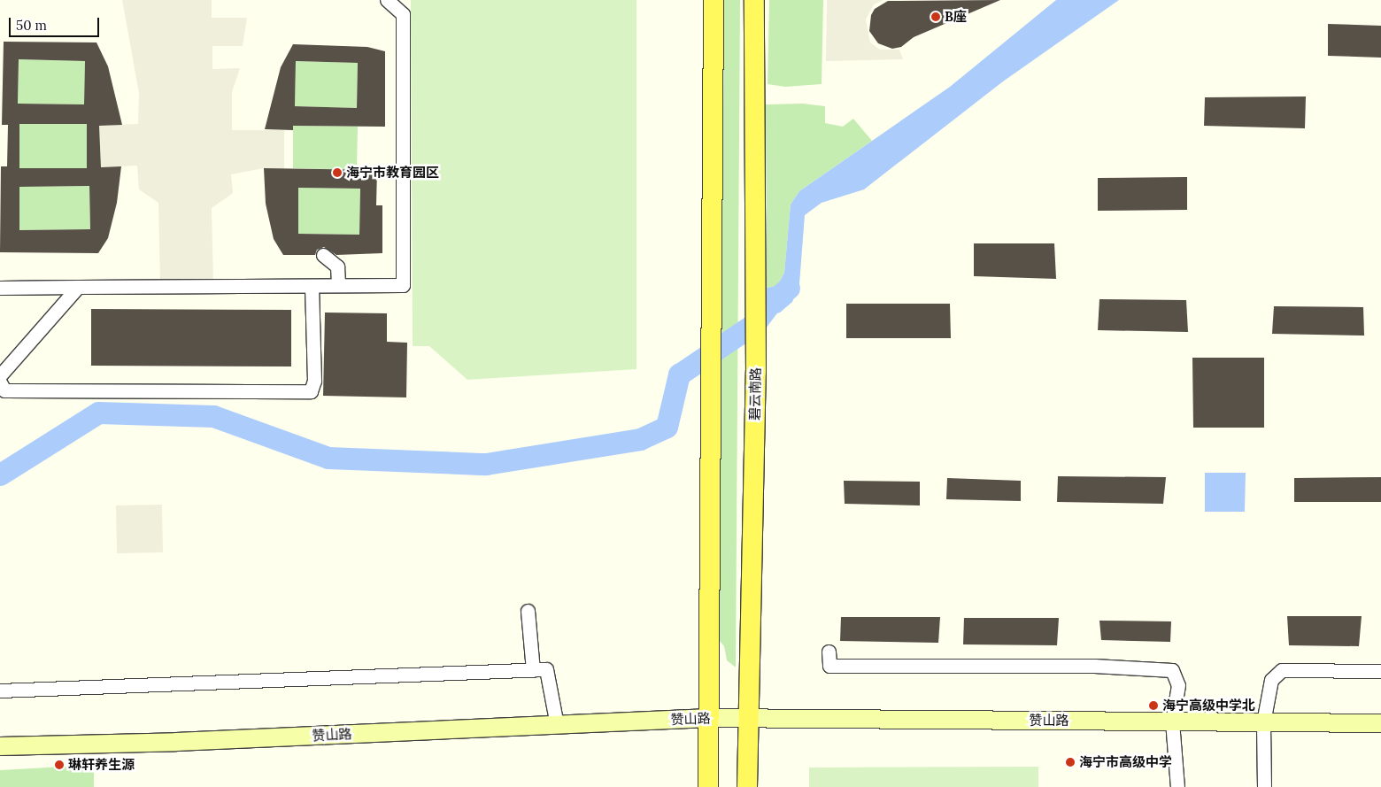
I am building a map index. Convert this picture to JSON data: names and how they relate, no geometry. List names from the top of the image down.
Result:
{
  "streets": {
    "main road": ["碧云南路"],
    "street": ["赞山路"]
  },
  "crossings": [
    ["碧云南路", "赞山路"]
  ],
  "places": [
    "B座",
    "海宁市教育园区",
    "海宁高级中学北",
    "海宁市高级中学",
    "琳轩养生源"
  ],
  "scale_bar": "50 m"
}
